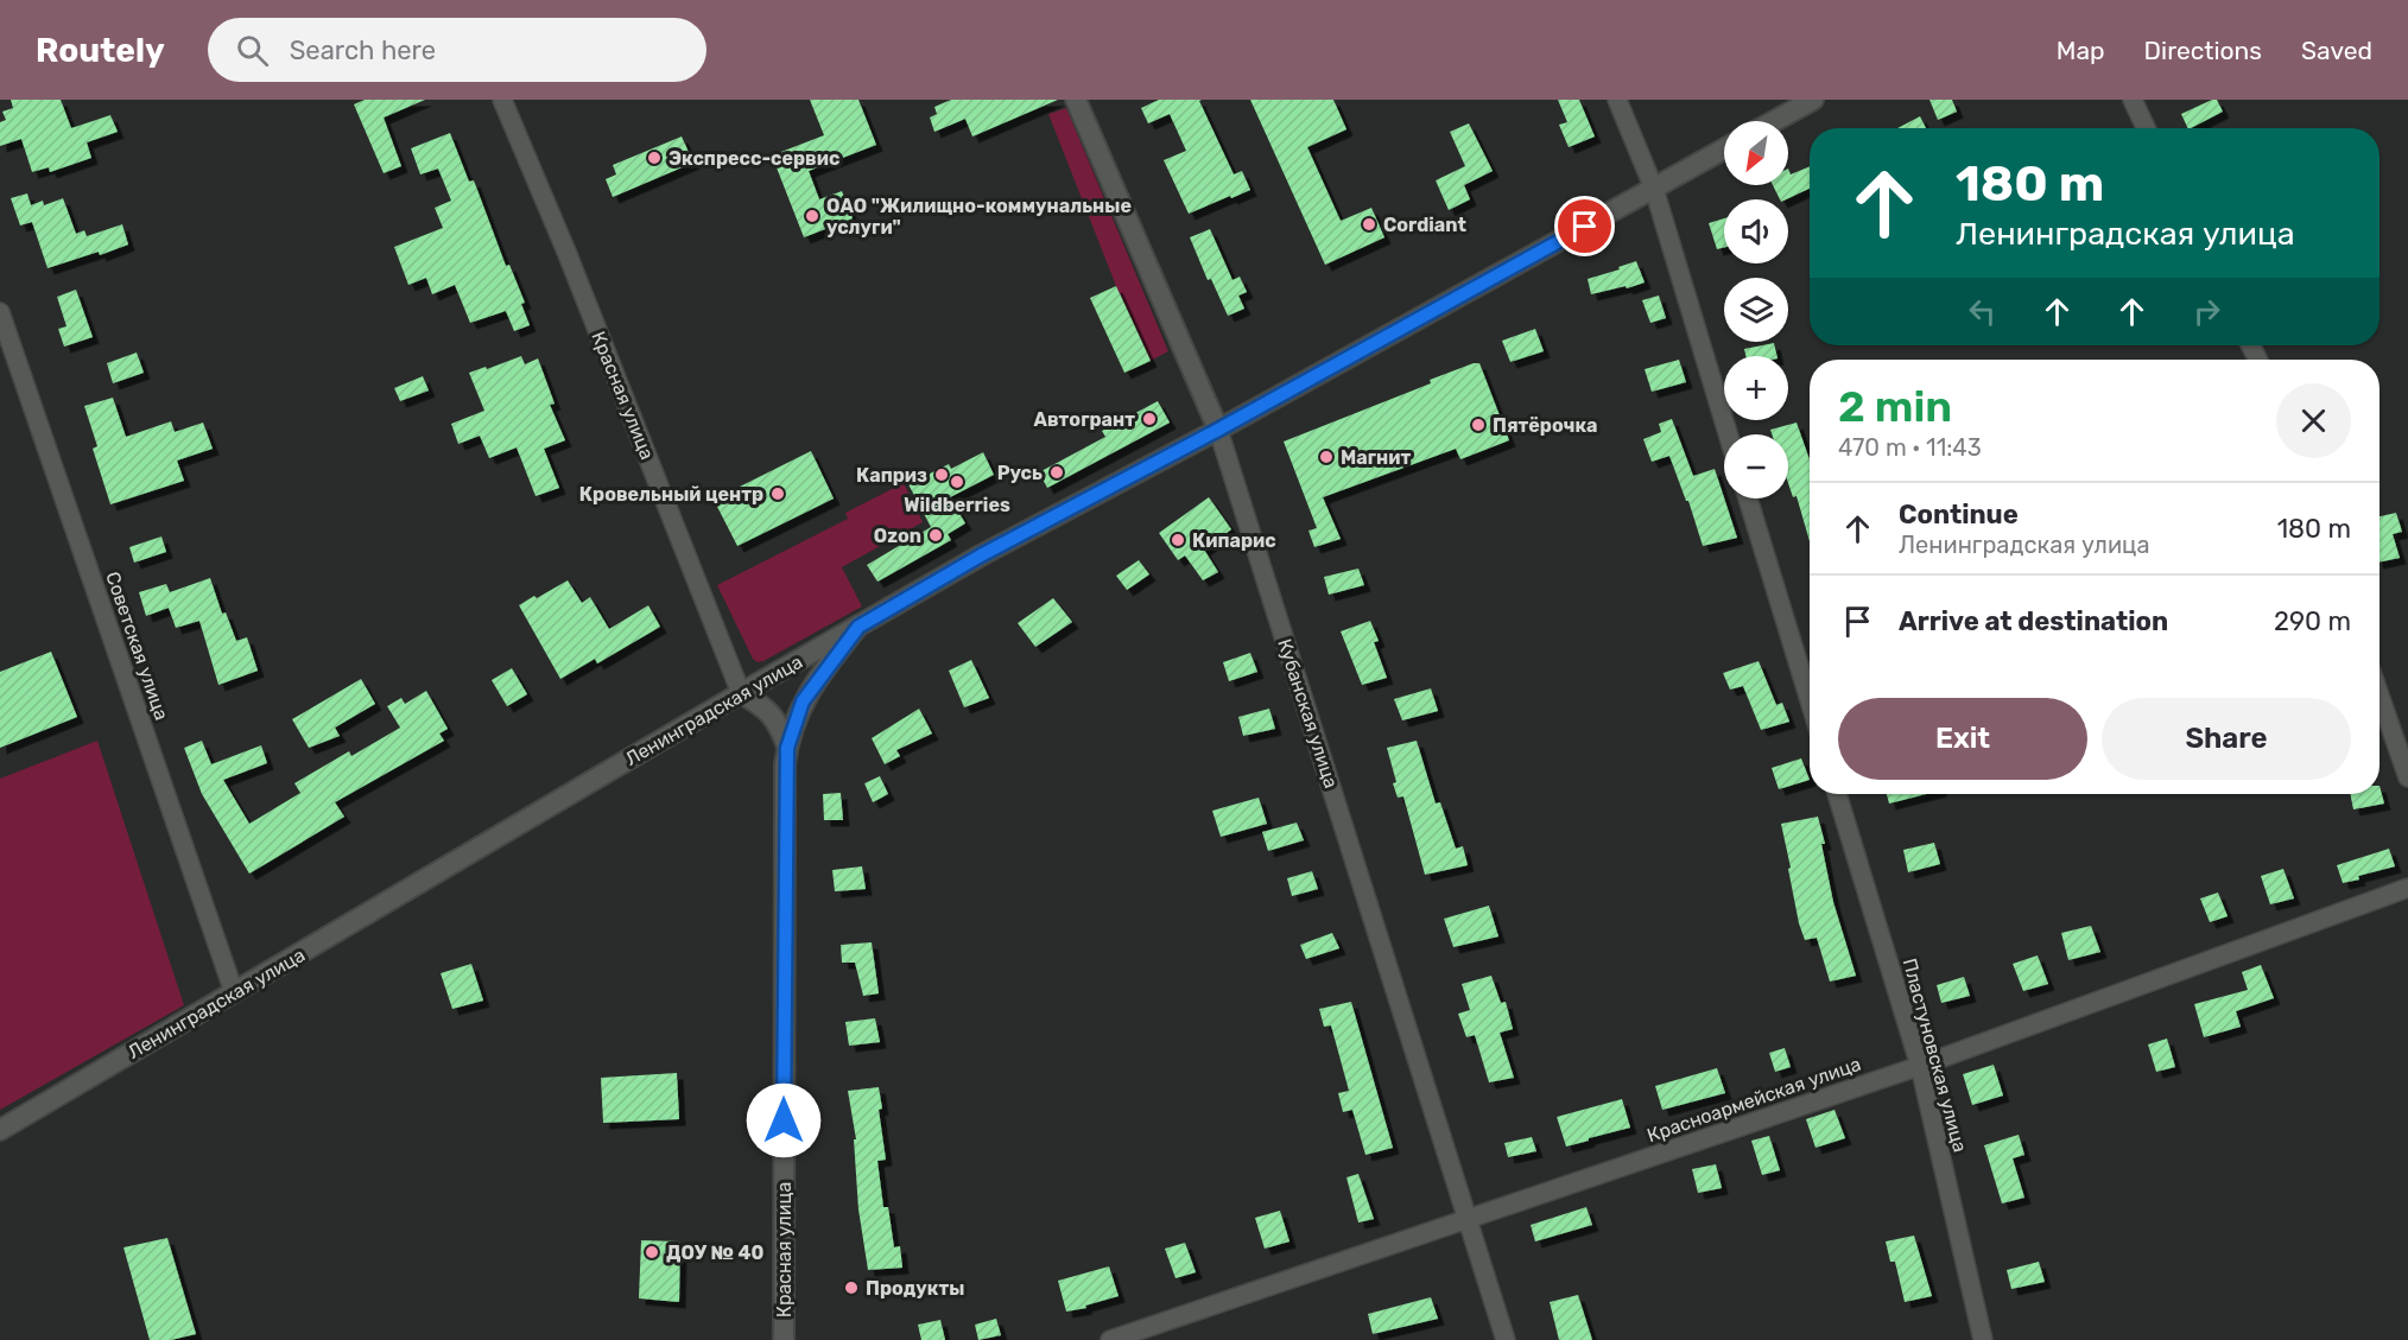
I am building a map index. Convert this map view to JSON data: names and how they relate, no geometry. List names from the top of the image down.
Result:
{
  "streets": {
    "main road": ["Красная улица", "Ленинградская улица", "Кубанская улица"],
    "street": ["Советская улица", "Пластуновская улица", "Красноармейская улица"]
  },
  "crossings": [
    ["Красная улица", "Ленинградская улица"],
    ["Советская улица", "Ленинградская улица"],
    ["Ленинградская улица", "Кубанская улица"],
    ["Кубанская улица", "Красноармейская улица"],
    ["Пластуновская улица", "Красноармейская улица"]
  ],
  "places": [
    "Экспресс-сервис",
    "ОАО \"Жилищно-коммунальные услуги\"",
    "Cordiant",
    "Автогрант",
    "Пятёрочка",
    "Магнит",
    "Русь",
    "Каприз",
    "Wildberries",
    "Кровельный центр",
    "Ozon",
    "Кипарис",
    "ДОУ № 40",
    "Продукты"
  ],
  "north": "bottom left",
  "page": {
    "header": "Routely",
    "search": "Search here",
    "nav": ["Map", "Directions", "Saved"],
    "map_buttons": ["+", "−"],
    "turn": ["180 m", "Ленинградская улица"],
    "heading": ["2 min", "470 m · 11:43"],
    "list": [
      {
        "name": "Continue",
        "note": "Ленинградская улица",
        "value": "180 m"
      },
      {
        "name": "Arrive at destination",
        "value": "290 m"
      }
    ],
    "buttons": ["Exit", "Share"]
  }
}
